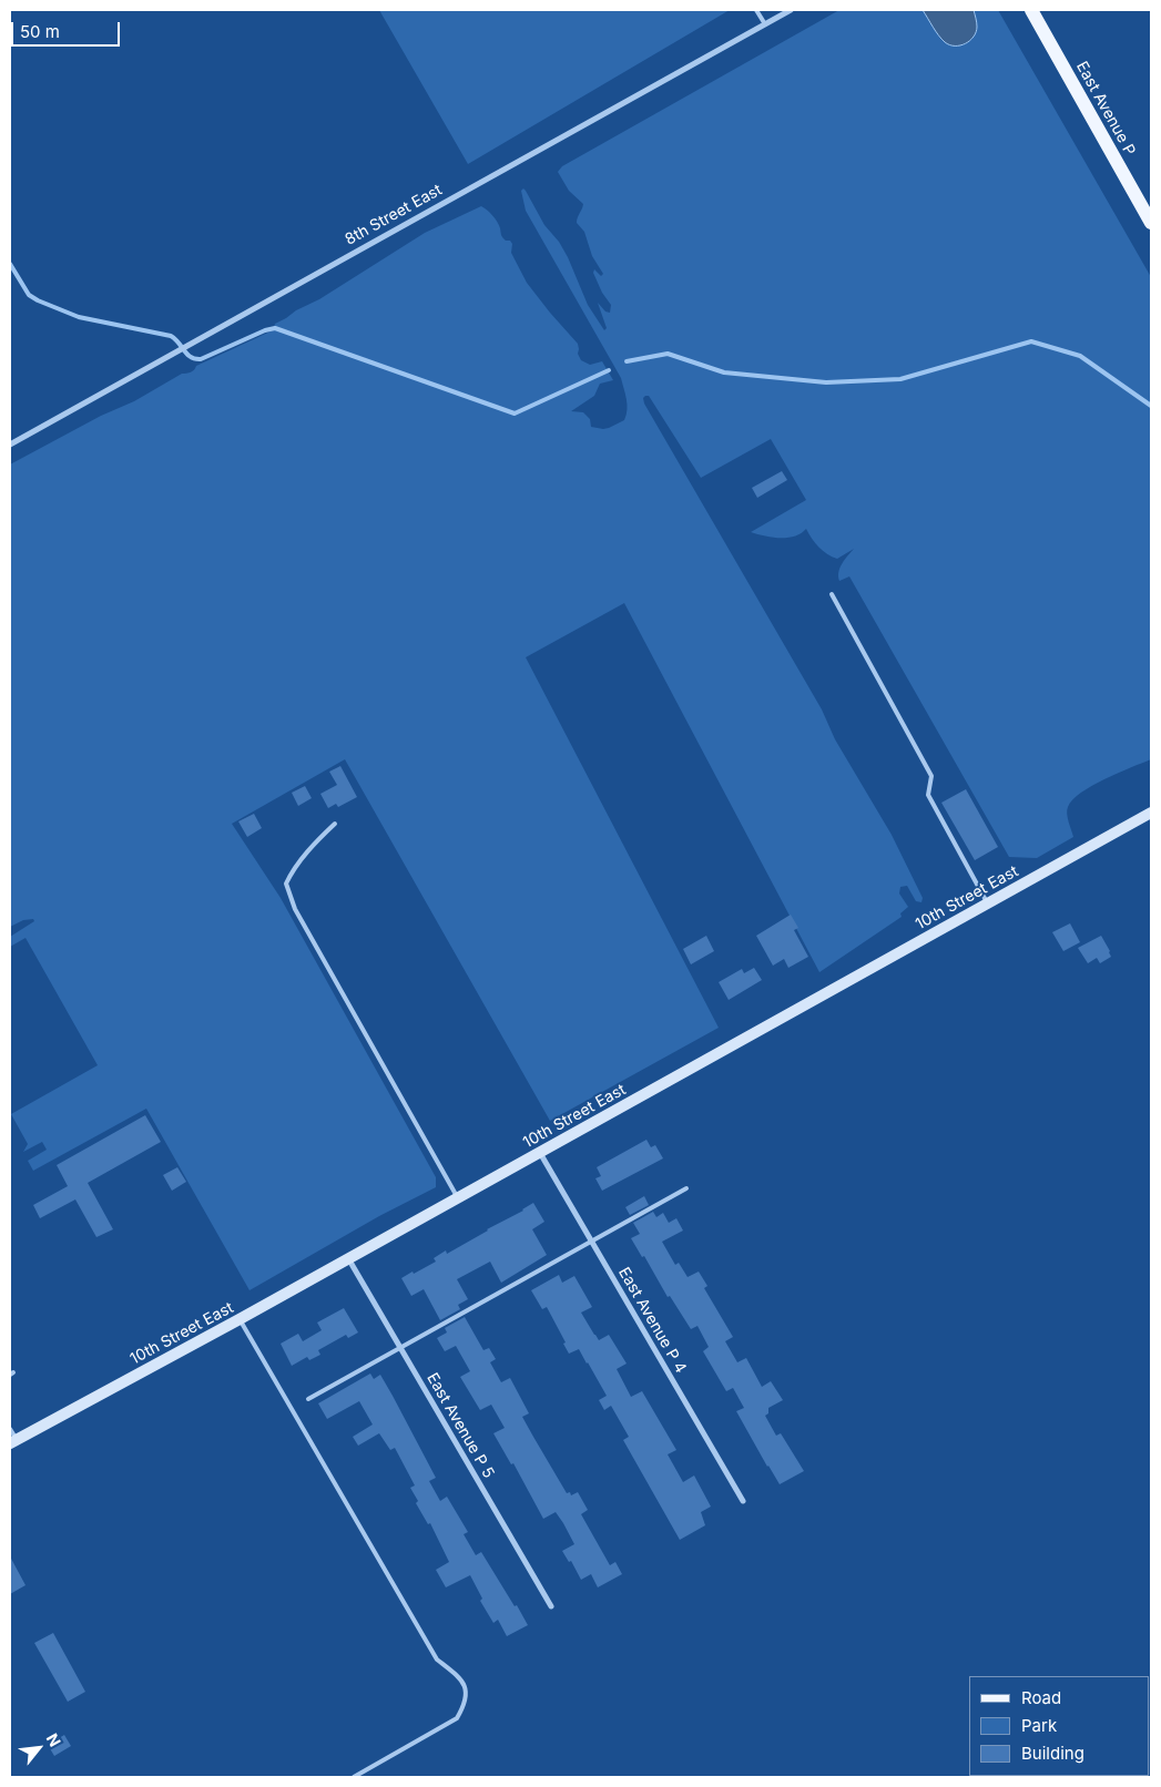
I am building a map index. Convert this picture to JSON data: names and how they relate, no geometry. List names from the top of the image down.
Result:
{
  "streets": {
    "main road": ["East Avenue P", "10th Street East"],
    "street": ["8th Street East", "East Avenue P 4", "East Avenue P 5"]
  },
  "crossings": [
    ["10th Street East", "East Avenue P 4"],
    ["10th Street East", "East Avenue P 5"]
  ],
  "legend": ["Road", "Park", "Building"],
  "scale_bar": "50 m",
  "north": "top right"
}
